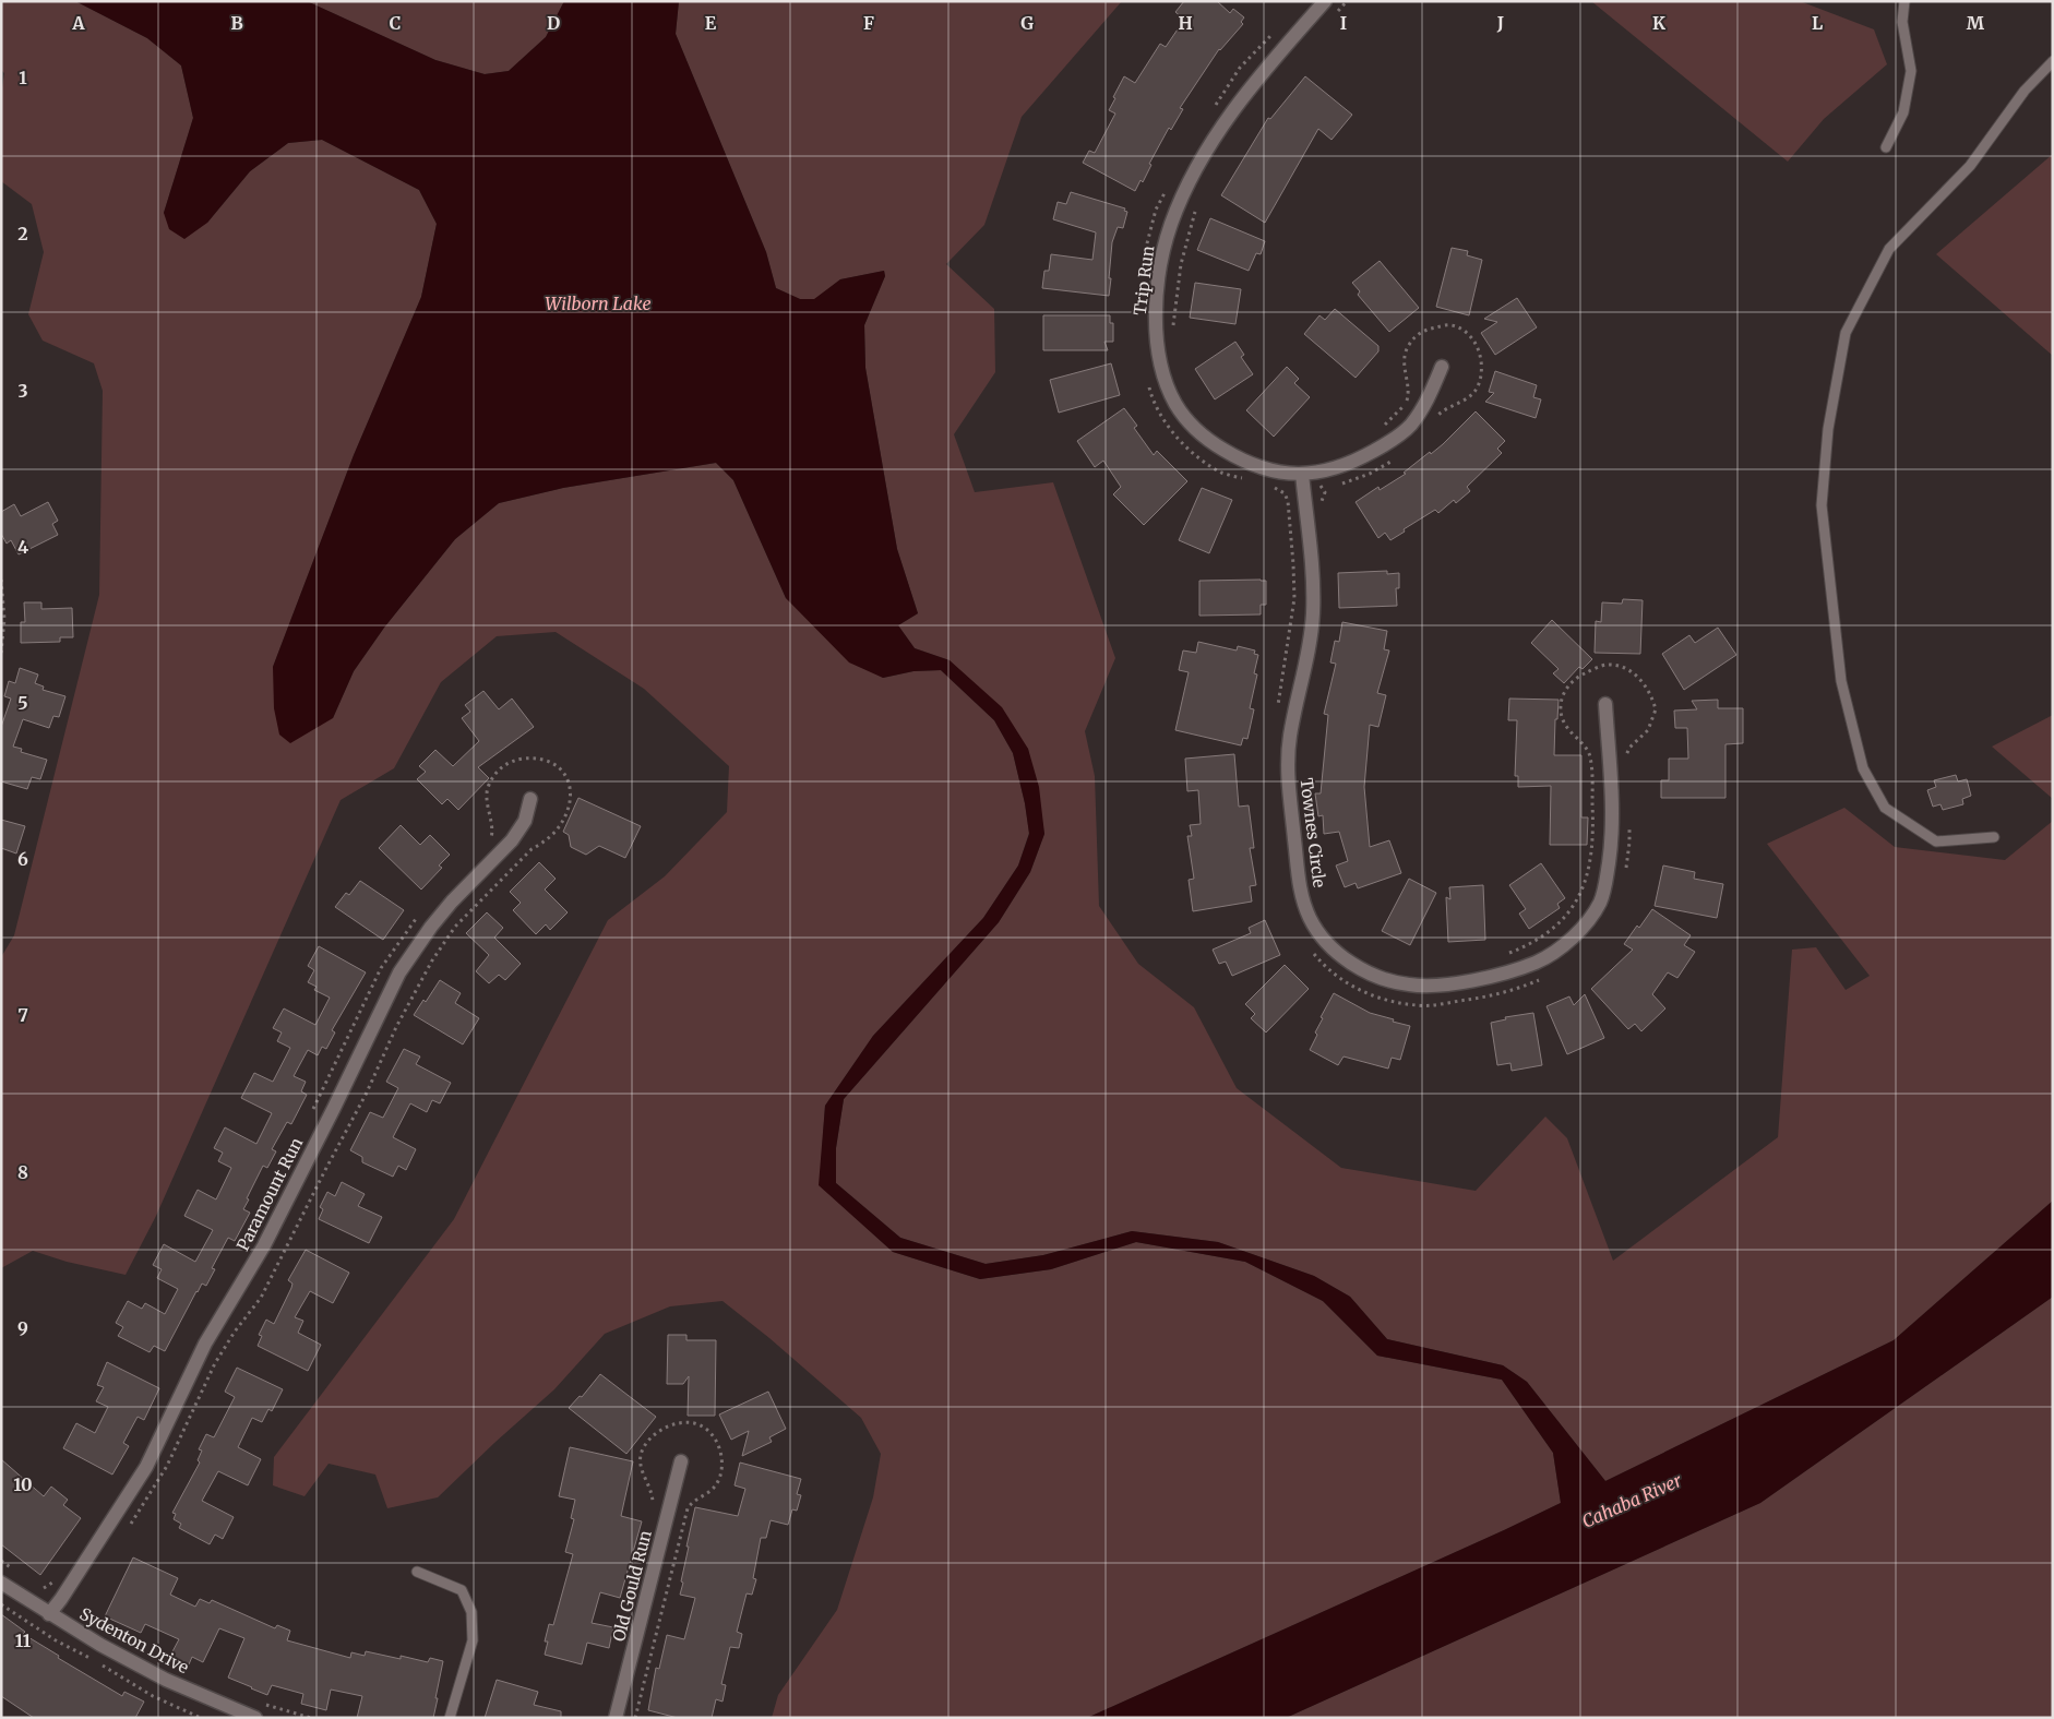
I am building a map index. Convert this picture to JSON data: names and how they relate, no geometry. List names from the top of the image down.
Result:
{
  "streets": {
    "street": [
      "Trip Run",
      "Townes Circle",
      "Paramount Run",
      "Old Gould Run",
      "Sydenton Drive"
    ]
  },
  "crossings": [
    ["Trip Run", "Townes Circle"],
    ["Paramount Run", "Sydenton Drive"]
  ],
  "water": ["Wilborn Lake", "Cahaba River"],
  "grid": {
    "columns": [
      "A",
      "B",
      "C",
      "D",
      "E",
      "F",
      "G",
      "H",
      "I",
      "J",
      "K",
      "L",
      "M"
    ],
    "rows": [
      "1",
      "2",
      "3",
      "4",
      "5",
      "6",
      "7",
      "8",
      "9",
      "10",
      "11"
    ]
  }
}
